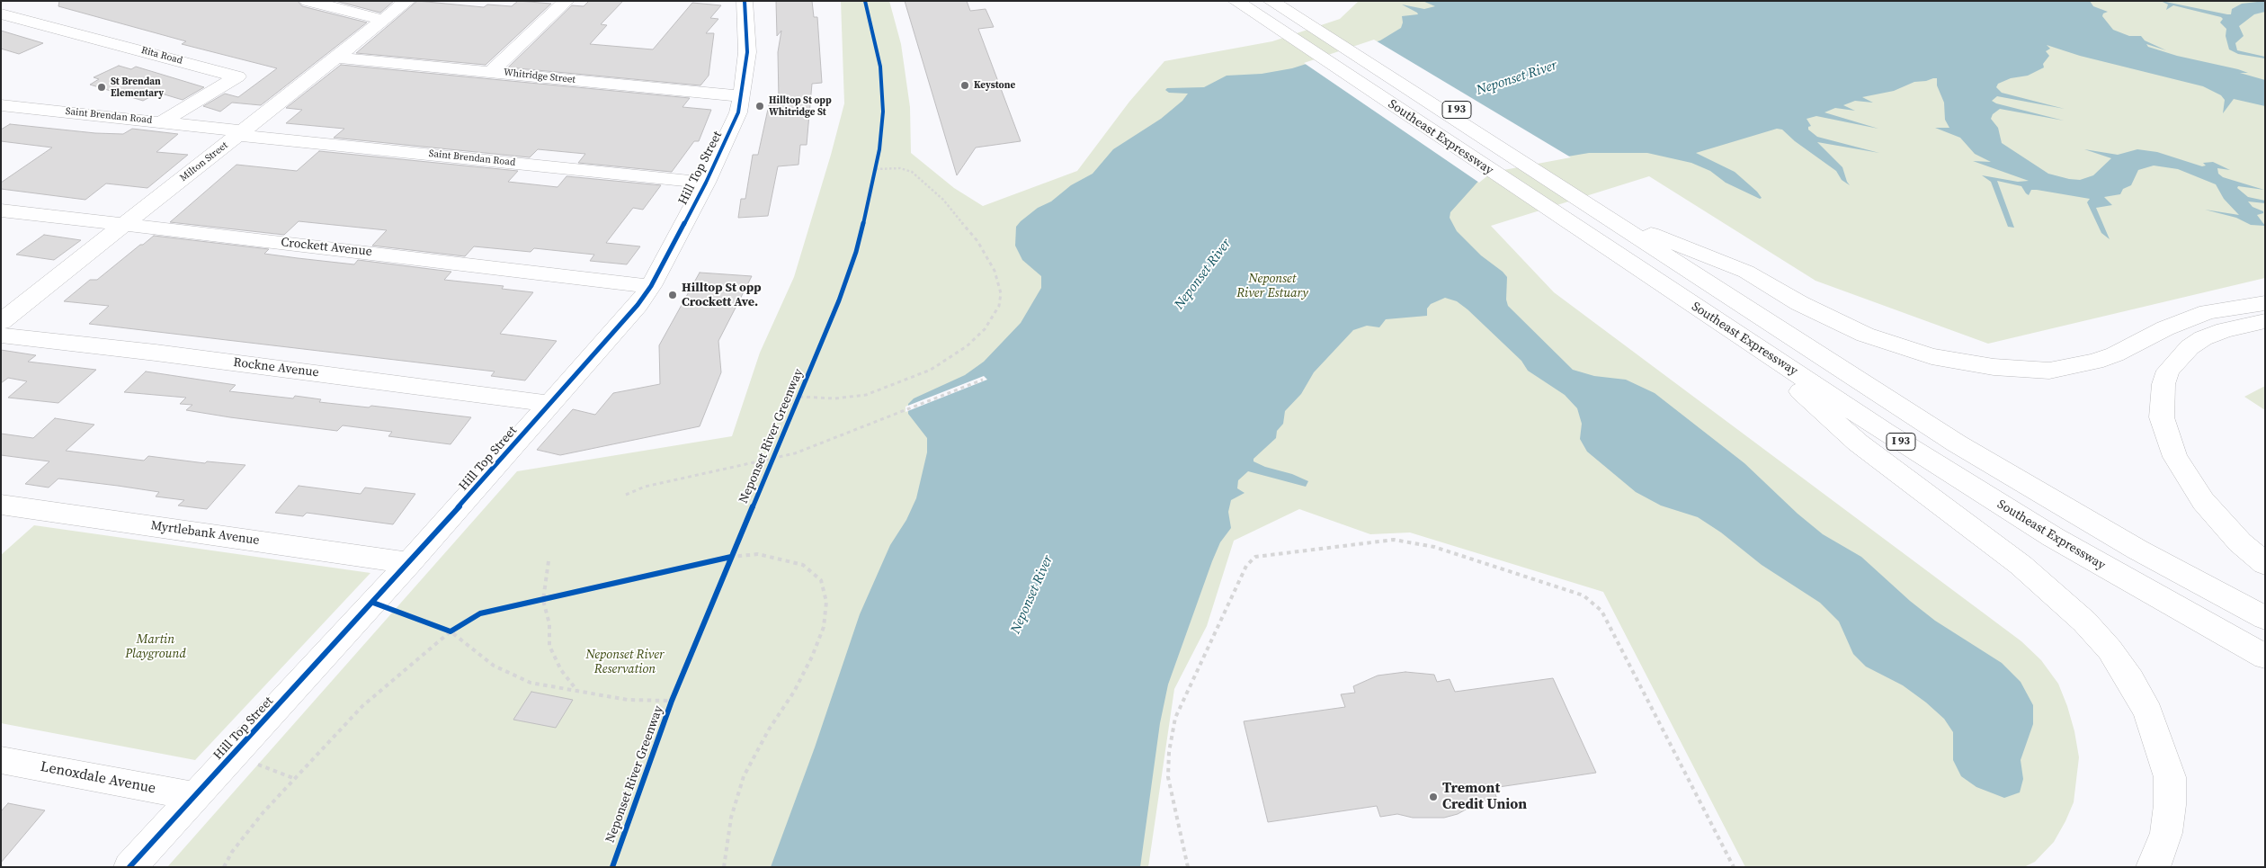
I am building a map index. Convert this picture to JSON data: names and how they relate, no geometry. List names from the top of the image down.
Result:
{
  "streets": {
    "main road": [
      "Rita Road",
      "Whitridge Street",
      "I 93",
      "Saint Brendan Road",
      "Southeast Expressway",
      "Milton Street",
      "Hill Top Street",
      "Crockett Avenue",
      "Rockne Avenue",
      "Myrtlebank Avenue",
      "Lenoxdale Avenue"
    ],
    "cycle path": ["Neponset River Greenway"]
  },
  "crossings": [
    ["Rita Road", "Saint Brendan Road"],
    ["Whitridge Street", "Milton Street"],
    ["Whitridge Street", "Hill Top Street"],
    ["I 93", "Southeast Expressway"],
    ["Saint Brendan Road", "Milton Street"],
    ["Saint Brendan Road", "Hill Top Street"],
    ["Milton Street", "Crockett Avenue"],
    ["Hill Top Street", "Crockett Avenue"],
    ["Hill Top Street", "Rockne Avenue"],
    ["Hill Top Street", "Myrtlebank Avenue"],
    ["Hill Top Street", "Lenoxdale Avenue"]
  ],
  "water": ["Neponset River"],
  "parks": ["Neponset River Estuary", "Martin Playground", "Neponset River Reservation"],
  "places": [
    "Keystone",
    "St Brendan Elementary",
    "Hilltop St opp Whitridge St",
    "Hilltop St opp Crockett Ave.",
    "Tremont Credit Union"
  ]
}
